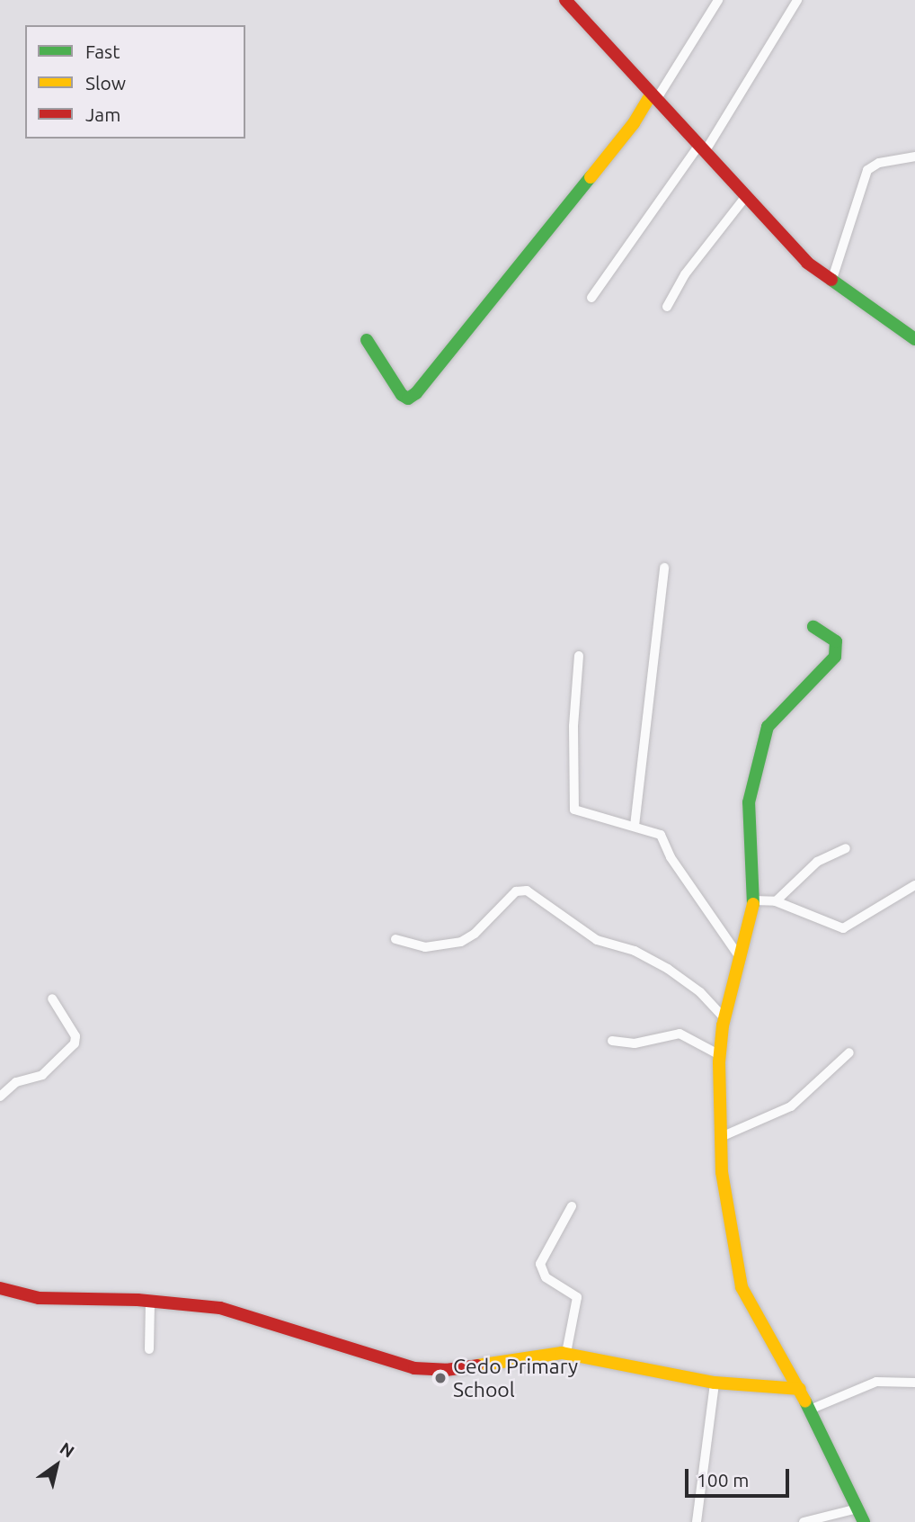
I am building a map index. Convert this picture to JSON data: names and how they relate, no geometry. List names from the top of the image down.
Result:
{
  "places": ["Cedo Primary School"],
  "legend": ["Fast", "Slow", "Jam"],
  "scale_bar": "100 m",
  "north": "top right"
}
